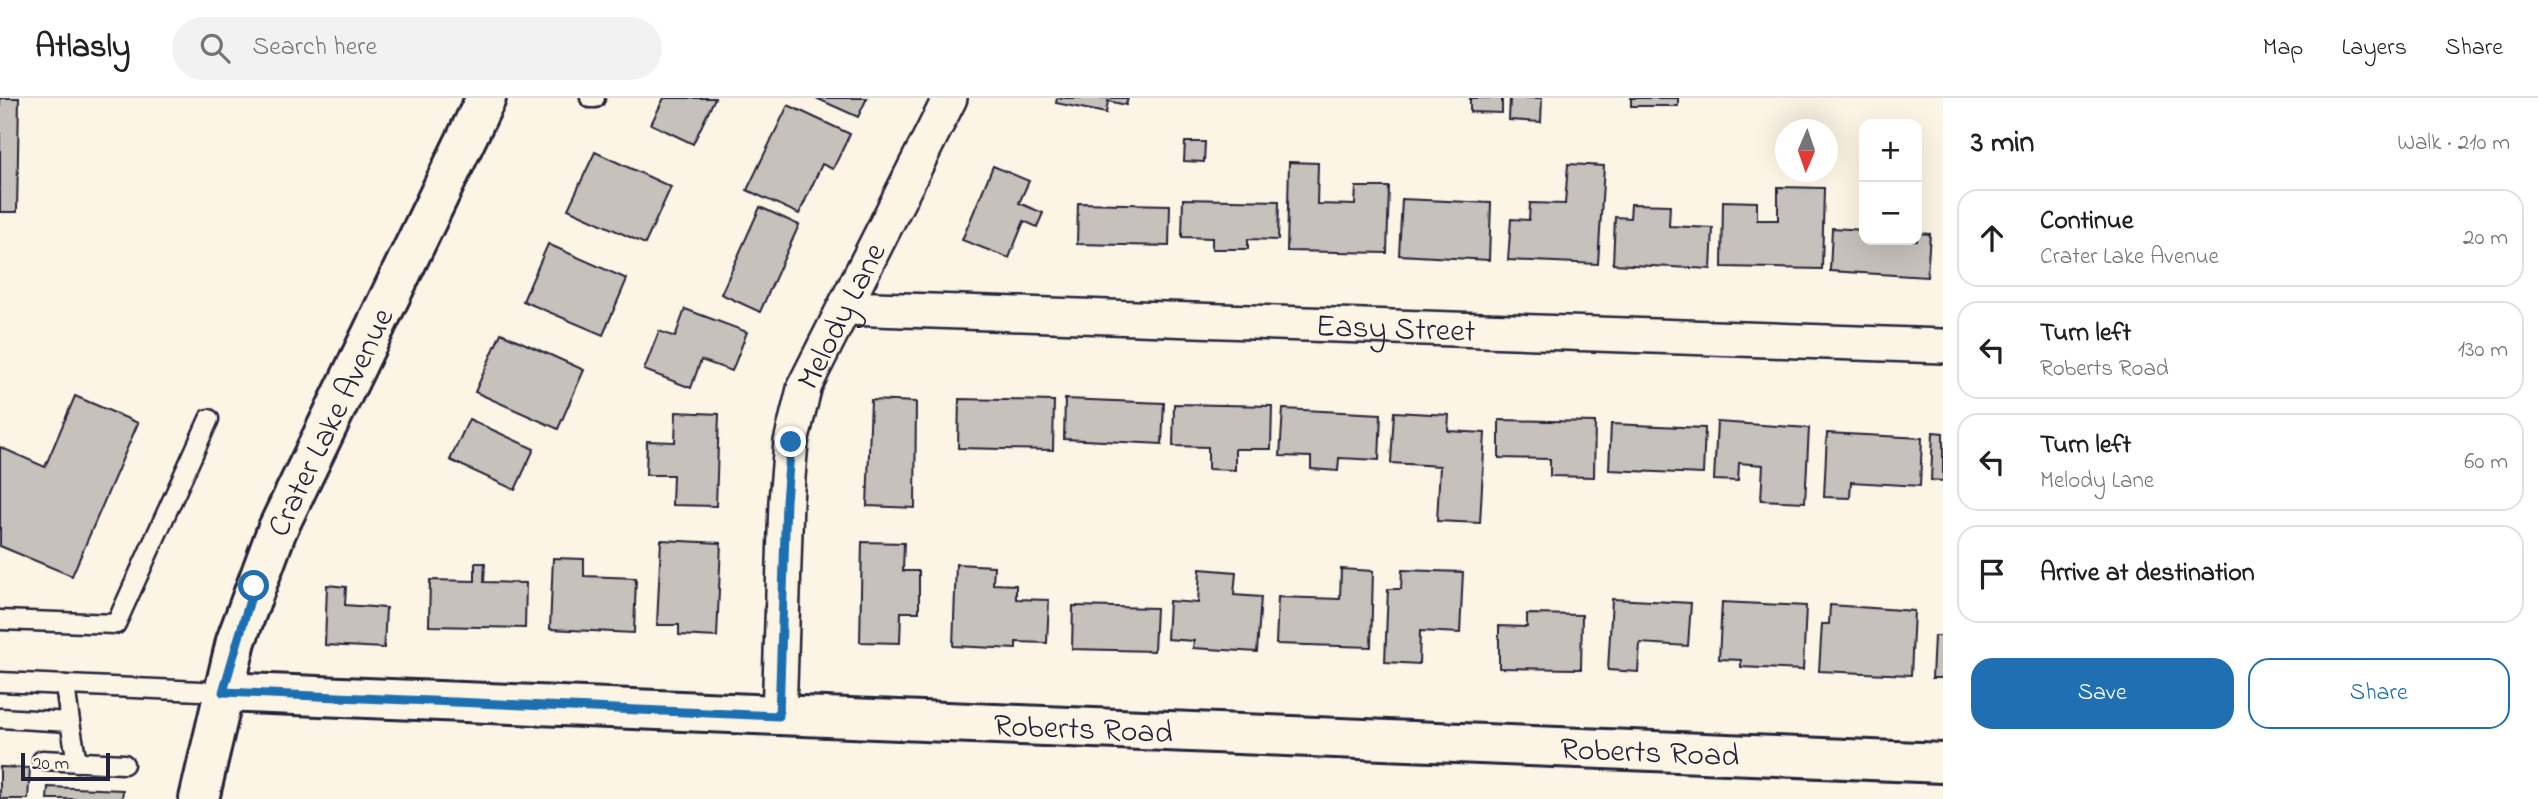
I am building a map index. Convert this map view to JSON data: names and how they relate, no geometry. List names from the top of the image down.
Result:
{
  "streets": {
    "street": [
      "Melody Lane",
      "Easy Street",
      "Crater Lake Avenue",
      "Roberts Road"
    ]
  },
  "crossings": [
    ["Melody Lane", "Easy Street"],
    ["Melody Lane", "Roberts Road"],
    ["Crater Lake Avenue", "Roberts Road"]
  ],
  "scale_bar": "20 m",
  "north": "bottom",
  "page": {
    "header": "Atlasly",
    "search": "Search here",
    "nav": ["Map", "Layers", "Share"],
    "heading": ["3 min", "Walk · 210 m"],
    "map_buttons": ["+", "−"],
    "list": [
      ["Continue", "Crater Lake Avenue", "20 m"],
      ["Turn left", "Roberts Road", "130 m"],
      ["Turn left", "Melody Lane", "60 m"],
      "Arrive at destination"
    ],
    "buttons": ["Save", "Share"],
    "scale": "20 m"
  }
}
